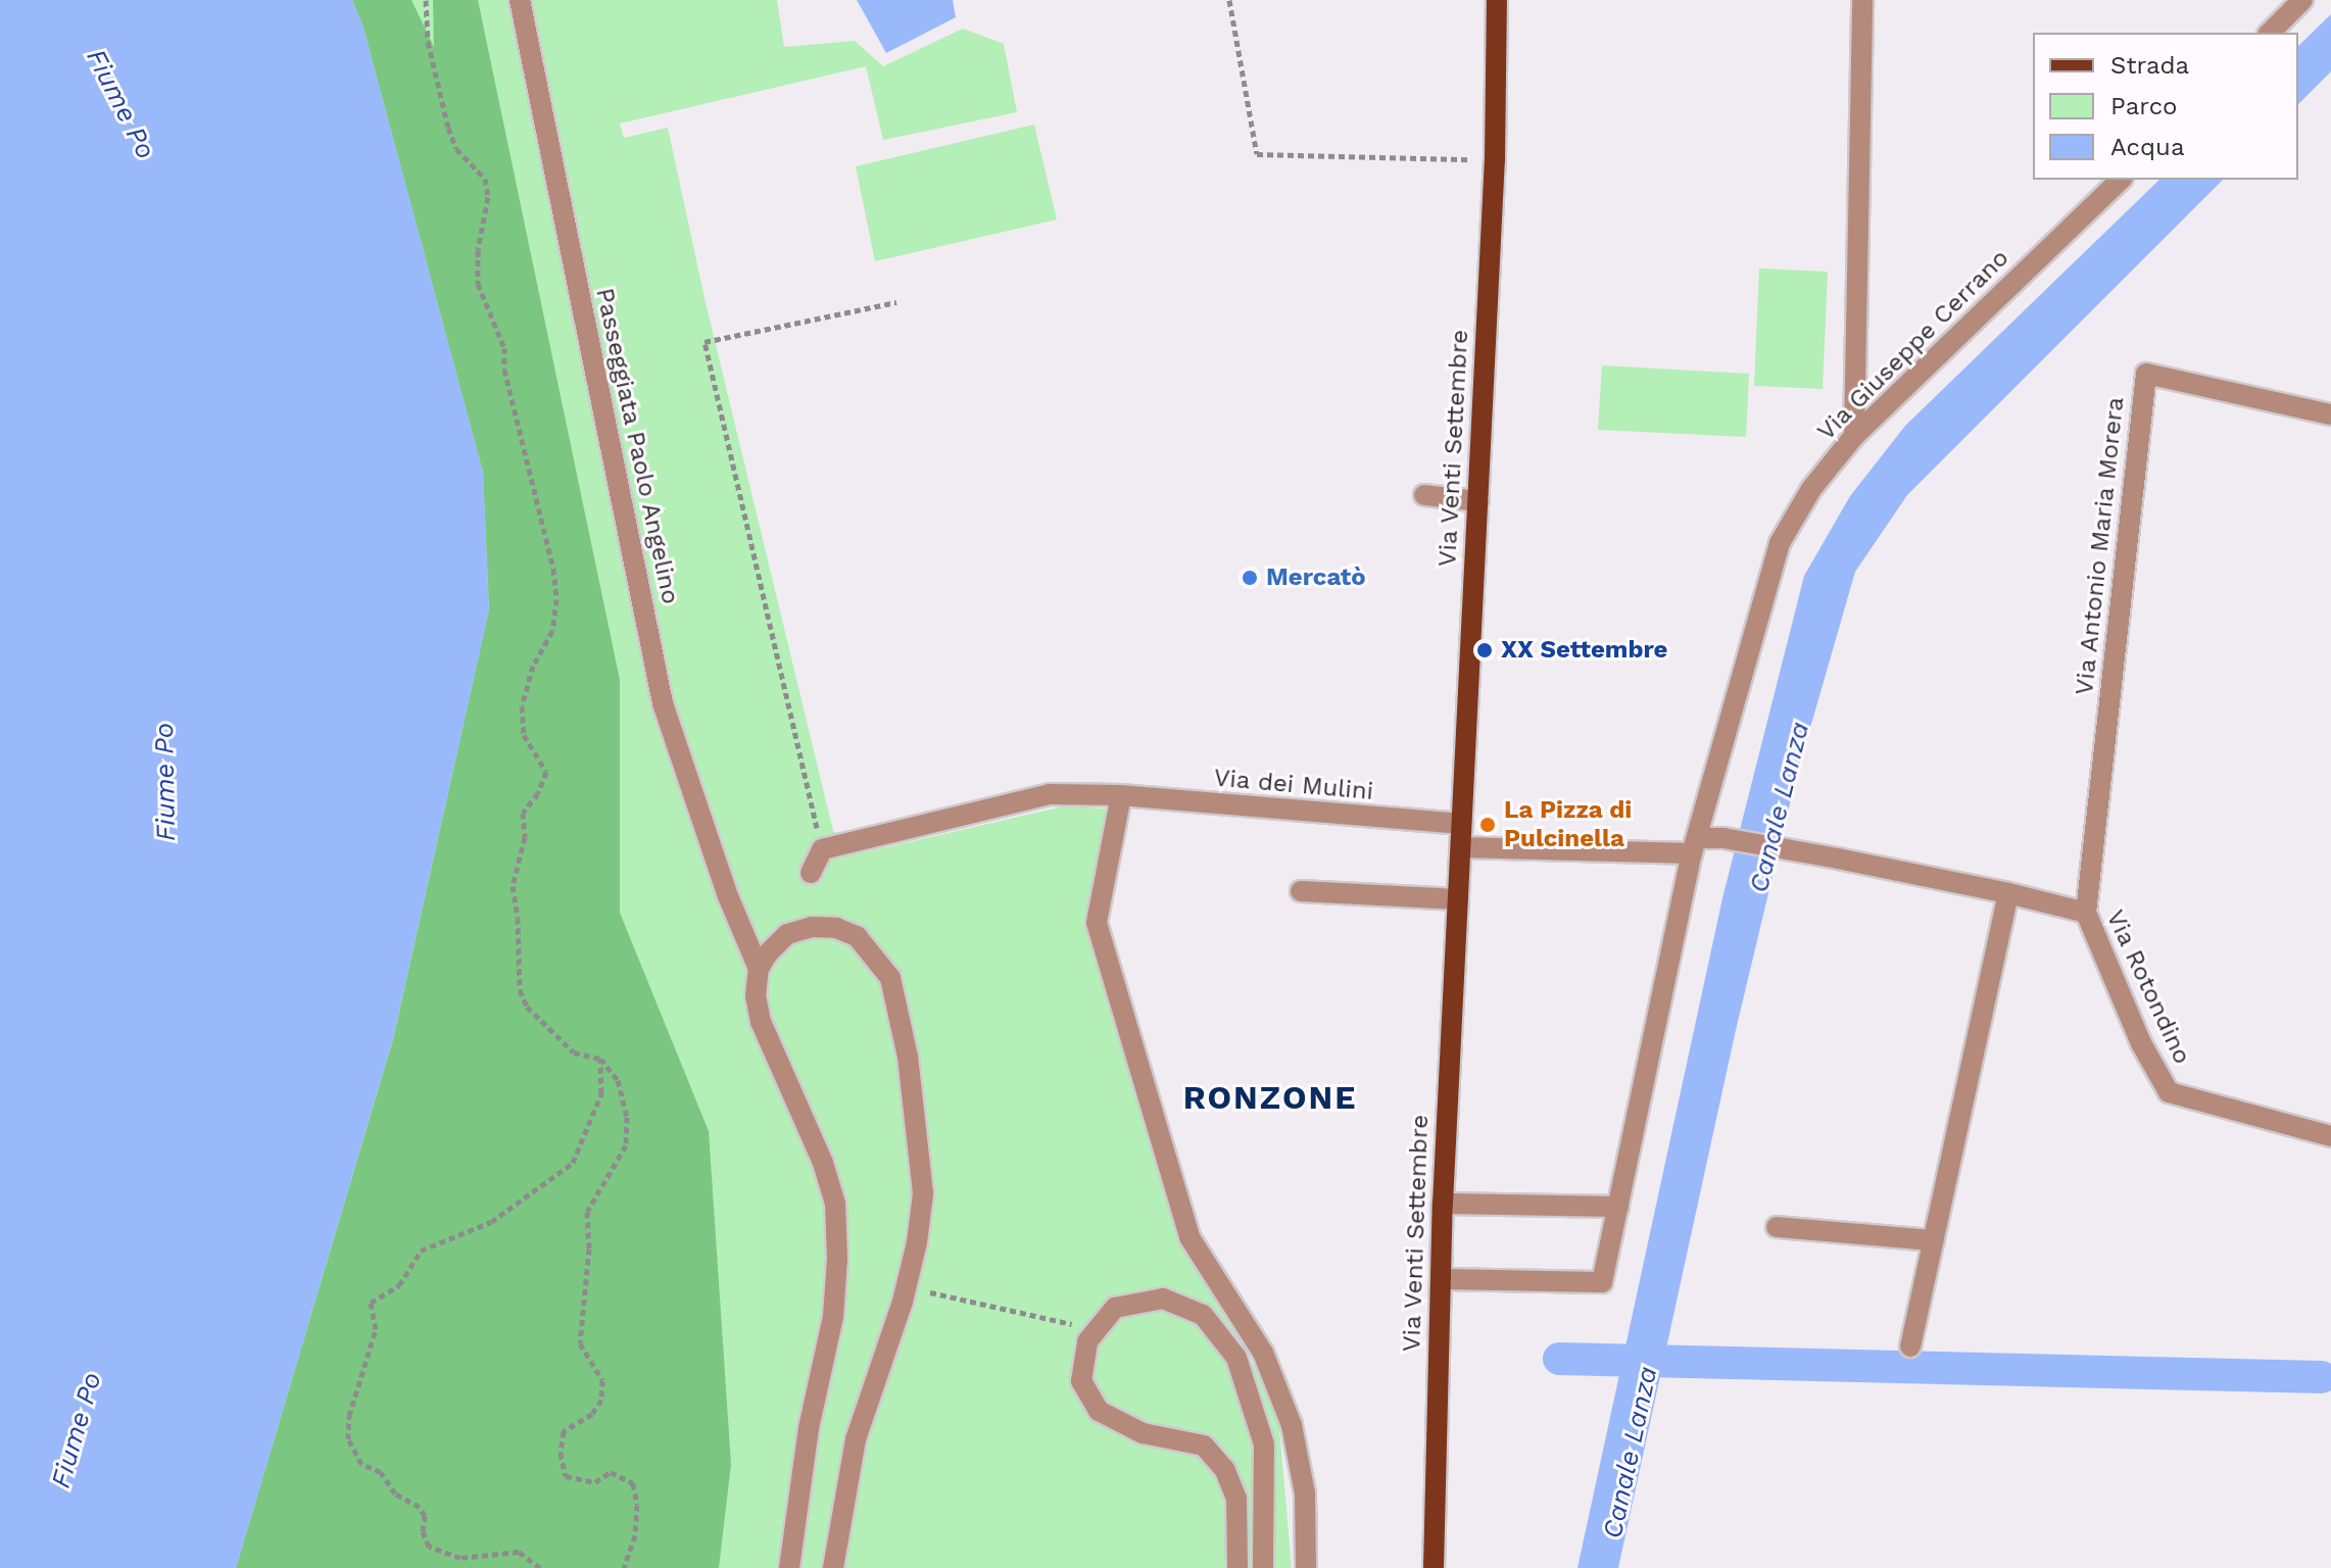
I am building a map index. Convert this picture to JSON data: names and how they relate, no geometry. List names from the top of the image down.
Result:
{
  "streets": {
    "main road": ["Via Venti Settembre"],
    "street": [
      "Via Giuseppe Cerrano",
      "Passeggiata Paolo Angelino",
      "Via Antonio Maria Morera",
      "Via dei Mulini",
      "Via Rotondino"
    ]
  },
  "crossings": [
    ["Via Giuseppe Cerrano", "Via Venti Settembre"],
    ["Via Giuseppe Cerrano", "Via Rotondino"],
    ["Via Venti Settembre", "Via dei Mulini"],
    ["Via Venti Settembre", "Via Rotondino"],
    ["Via Antonio Maria Morera", "Via Rotondino"]
  ],
  "districts": ["RONZONE"],
  "water": ["Fiume Po", "Canale Lanza"],
  "places": ["Mercatò", "XX Settembre", "La Pizza di Pulcinella"],
  "legend": ["Strada", "Parco", "Acqua"]
}
